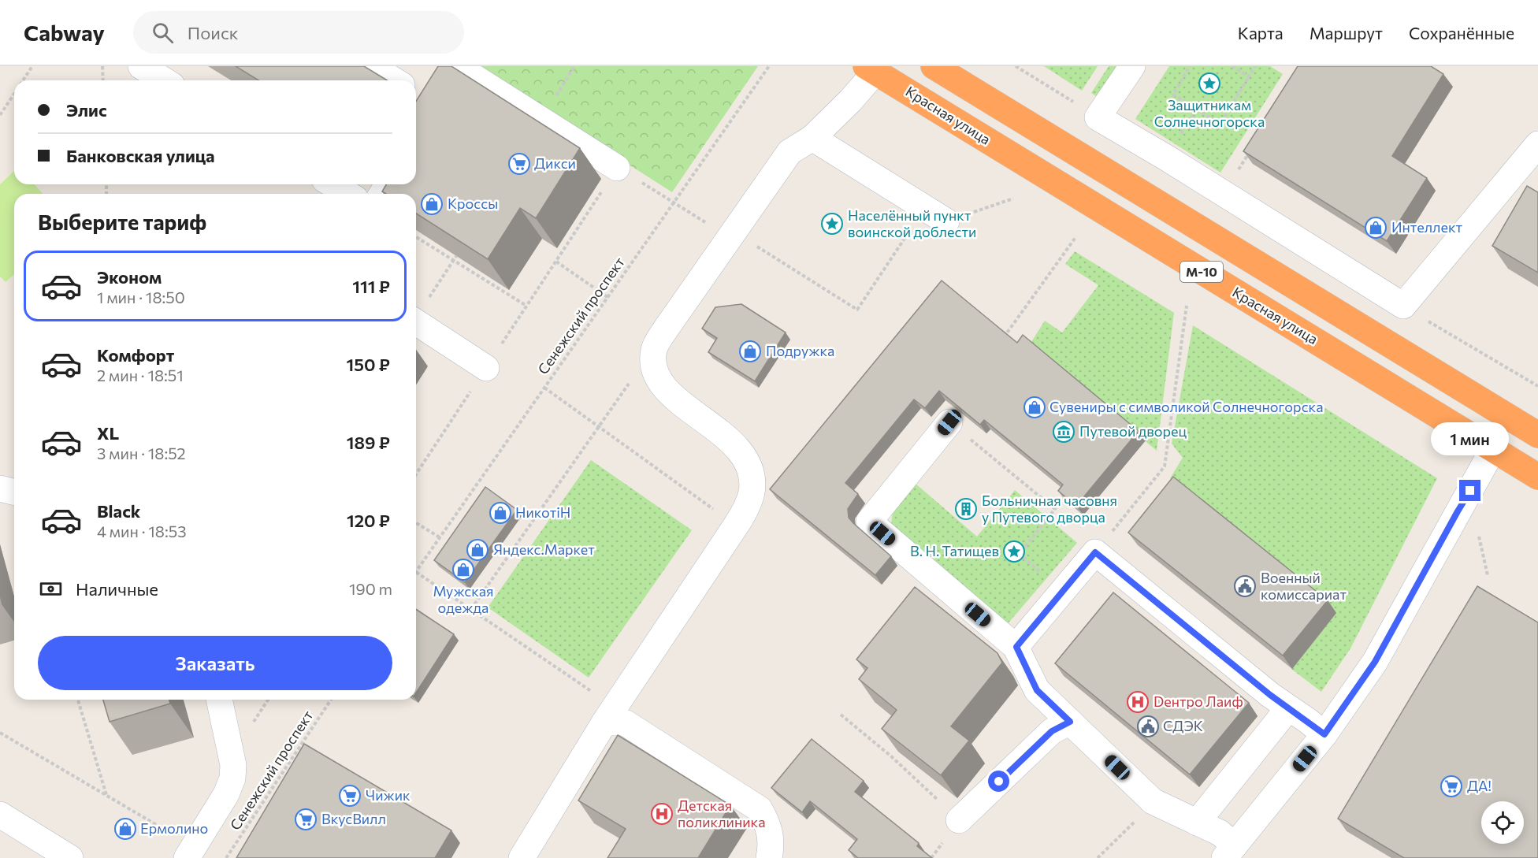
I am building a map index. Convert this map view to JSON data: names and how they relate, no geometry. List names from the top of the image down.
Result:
{
  "streets": {
    "highway": ["Красная улица", "М-10"],
    "path": ["Сенежский проспект"]
  },
  "places": {
    "place": ["Защитникам Солнечногорска", "Населённый пункт воинской доблести", "В. Н. Татищев"],
    "supermarket": [
      "Дикси",
      "ДА!",
      "Чижик",
      "ВкусВилл"
    ],
    "shop": [
      "Кроссы",
      "Интеллект",
      "Подружка",
      "Сувениры с символикой Солнечногорска",
      "НикотiН",
      "Яндекс.Маркет",
      "Мужская одежда",
      "Ермолино"
    ],
    "museum": ["Путевой дворец"],
    "building": ["Больничная часовня у Путевого дворца"],
    "public building": ["Военный комиссариат", "СДЭК"],
    "hospital": ["Dентро Лаиф", "Детская поликлиника"]
  },
  "page": {
    "header": "Cabway",
    "search": "Поиск",
    "nav": ["Карта", "Маршрут", "Сохранённые"],
    "banner": ["Элис", "Банковская улица"],
    "heading": "Выберите тариф",
    "list": [
      {
        "name": "Эконом",
        "note": "1 мин · 18:50",
        "value": "111 ₽"
      },
      {
        "name": "Комфорт",
        "note": "2 мин · 18:51",
        "value": "150 ₽"
      },
      {
        "name": "XL",
        "note": "3 мин · 18:52",
        "value": "189 ₽"
      },
      {
        "name": "Black",
        "note": "4 мин · 18:53",
        "value": "120 ₽"
      }
    ],
    "bubble": "1 мин",
    "pay": ["Наличные", "190 m"],
    "buttons": "Заказать"
  }
}
